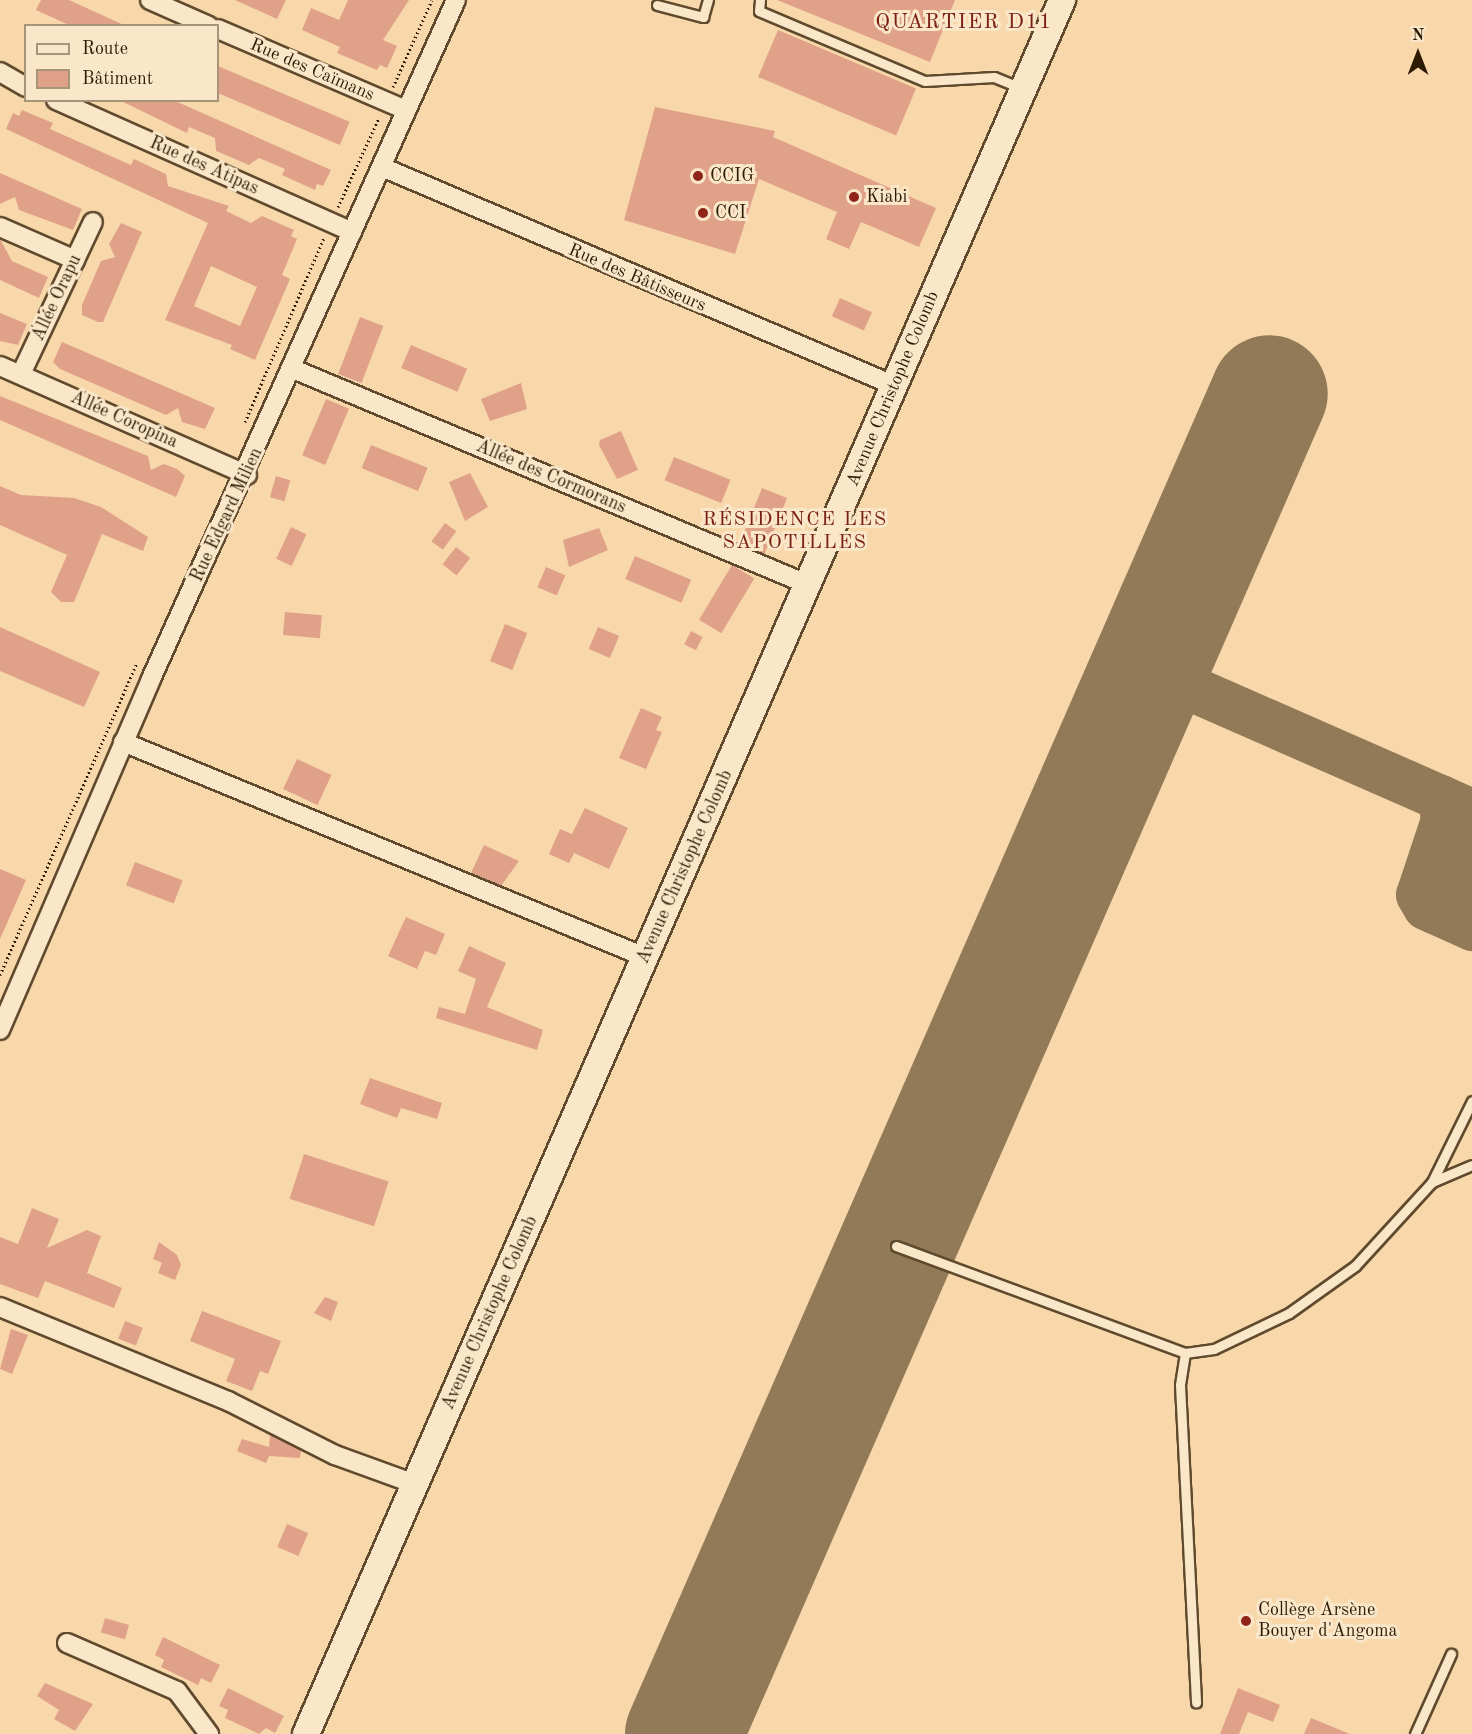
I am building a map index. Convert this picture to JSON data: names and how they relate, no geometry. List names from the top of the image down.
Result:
{
  "streets": {
    "street": [
      "Rue des Caïmans",
      "Rue des Atipas",
      "Rue des Bâtisseurs",
      "Allée Orapu",
      "Avenue Christophe Colomb",
      "Allée Coropina",
      "Allée des Cormorans",
      "Rue Edgard Milien"
    ]
  },
  "crossings": [
    ["Rue des Caïmans", "Rue Edgard Milien"],
    ["Rue des Atipas", "Rue Edgard Milien"],
    ["Rue des Bâtisseurs", "Avenue Christophe Colomb"],
    ["Rue des Bâtisseurs", "Rue Edgard Milien"],
    ["Allée Orapu", "Allée Coropina"],
    ["Avenue Christophe Colomb", "Allée des Cormorans"],
    ["Allée Coropina", "Rue Edgard Milien"],
    ["Allée des Cormorans", "Rue Edgard Milien"]
  ],
  "districts": ["QUARTIER D11", "RÉSIDENCE LES SAPOTILLES"],
  "places": [
    "CCIG",
    "Kiabi",
    "CCI",
    "Collège Arsène Bouyer d'Angoma"
  ],
  "legend": ["Route", "Bâtiment"],
  "north": "top"
}
